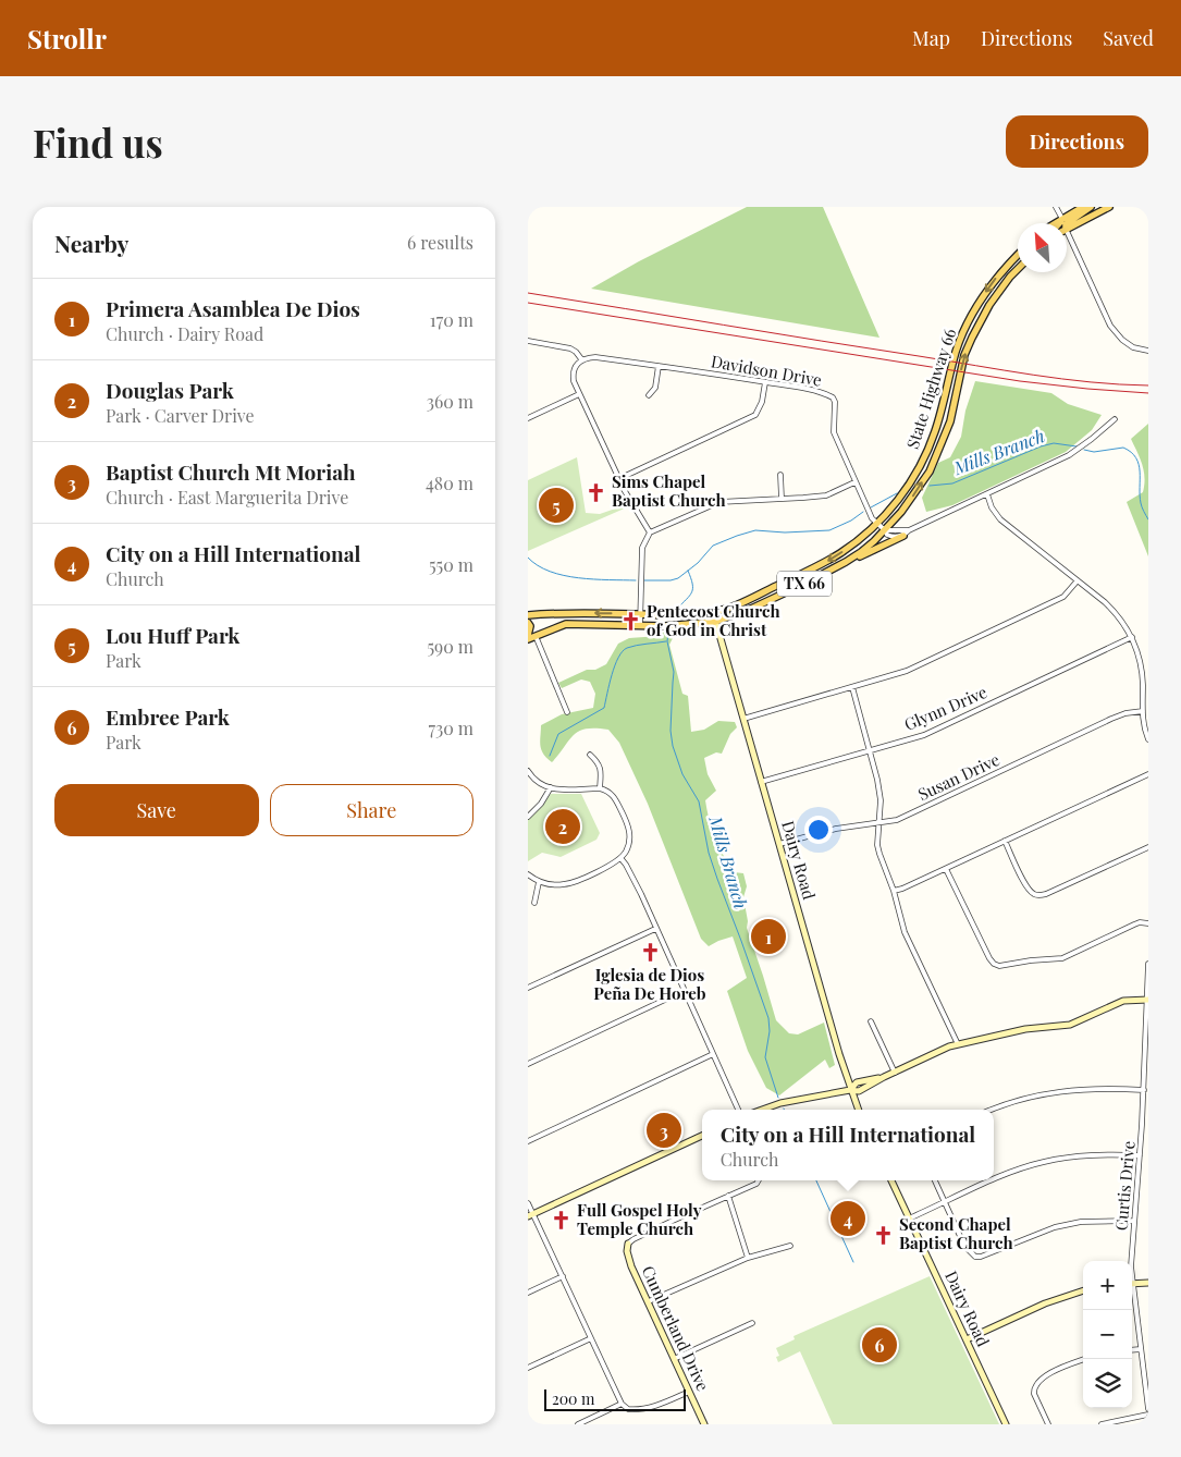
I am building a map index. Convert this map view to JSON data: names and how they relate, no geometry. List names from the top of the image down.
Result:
{
  "streets": {
    "main road": ["State Highway 66", "TX 66"],
    "street": [
      "Davidson Drive",
      "Glynn Drive",
      "Susan Drive",
      "Dairy Road",
      "Curtis Drive",
      "Cumberland Drive"
    ]
  },
  "crossings": [
    ["Davidson Drive", "State Highway 66"],
    ["State Highway 66", "TX 66"],
    ["State Highway 66", "Dairy Road"],
    ["Glynn Drive", "Dairy Road"],
    ["Susan Drive", "Dairy Road"]
  ],
  "water": ["Mills Branch"],
  "places": {
    "church": [
      "Sims Chapel Baptist Church",
      "Pentecost Church of God in Christ",
      "Iglesia de Dios Peña De Horeb",
      "Full Gospel Holy Temple Church",
      "Second Chapel Baptist Church"
    ]
  },
  "scale_bar": "200 m",
  "north": "top left",
  "page": {
    "header": "Strollr",
    "nav": ["Map", "Directions", "Saved"],
    "buttons": [
      "Directions",
      ["Save", "Share"]
    ],
    "title": "Find us",
    "heading": ["Nearby", "6 results"],
    "list": [
      {
        "mark": "1",
        "name": "Primera Asamblea De Dios",
        "note": "Church · Dairy Road",
        "value": "170 m"
      },
      {
        "mark": "2",
        "name": "Douglas Park",
        "note": "Park · Carver Drive",
        "value": "360 m"
      },
      {
        "mark": "3",
        "name": "Baptist Church Mt Moriah",
        "note": "Church · East Marguerita Drive",
        "value": "480 m"
      },
      {
        "mark": "4",
        "name": "City on a Hill International",
        "note": "Church",
        "value": "550 m"
      },
      {
        "mark": "5",
        "name": "Lou Huff Park",
        "note": "Park",
        "value": "590 m"
      },
      {
        "mark": "6",
        "name": "Embree Park",
        "note": "Park",
        "value": "730 m"
      }
    ],
    "pins": [
      "5",
      "2",
      "1",
      "3",
      "4",
      "6"
    ],
    "popup": ["City on a Hill International", "Church"],
    "map_buttons": ["+", "−"],
    "scale": "200 m"
  }
}
